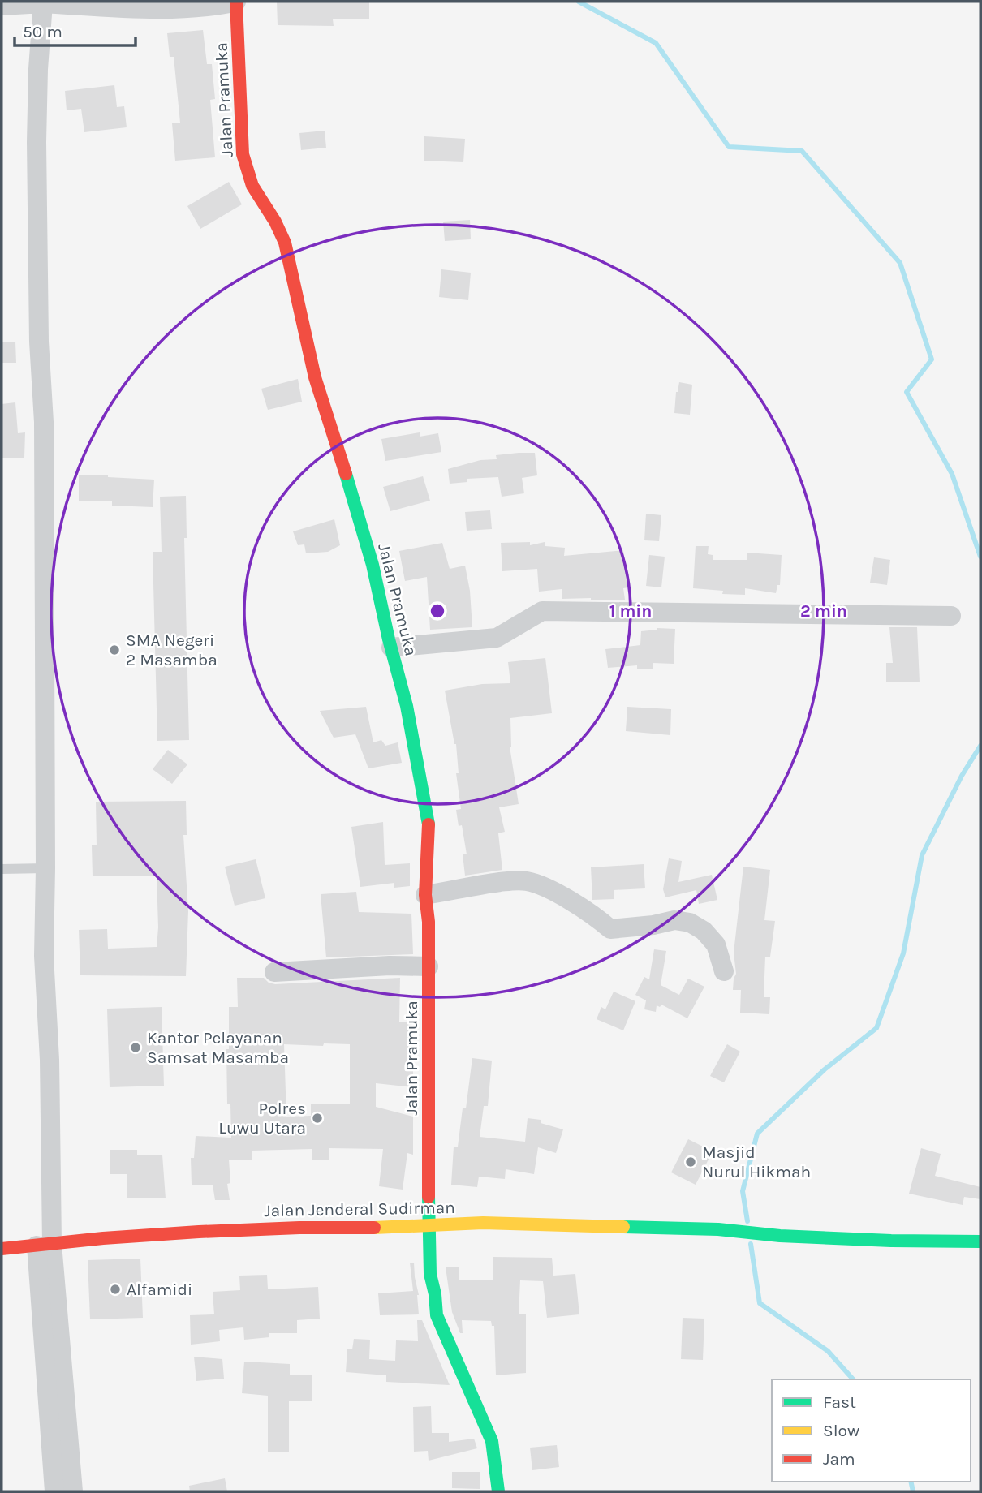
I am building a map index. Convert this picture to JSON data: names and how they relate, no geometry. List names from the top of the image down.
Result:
{
  "streets": {
    "main road": ["Jalan Pramuka", "Jalan Jenderal Sudirman"]
  },
  "crossings": [
    ["Jalan Pramuka", "Jalan Jenderal Sudirman"]
  ],
  "places": [
    "SMA Negeri 2 Masamba",
    "Kantor Pelayanan Samsat Masamba",
    "Polres Luwu Utara",
    "Masjid Nurul Hikmah",
    "Alfamidi"
  ],
  "legend": ["Fast", "Slow", "Jam"],
  "scale_bar": "50 m",
  "rings": ["1 min", "2 min"]
}
